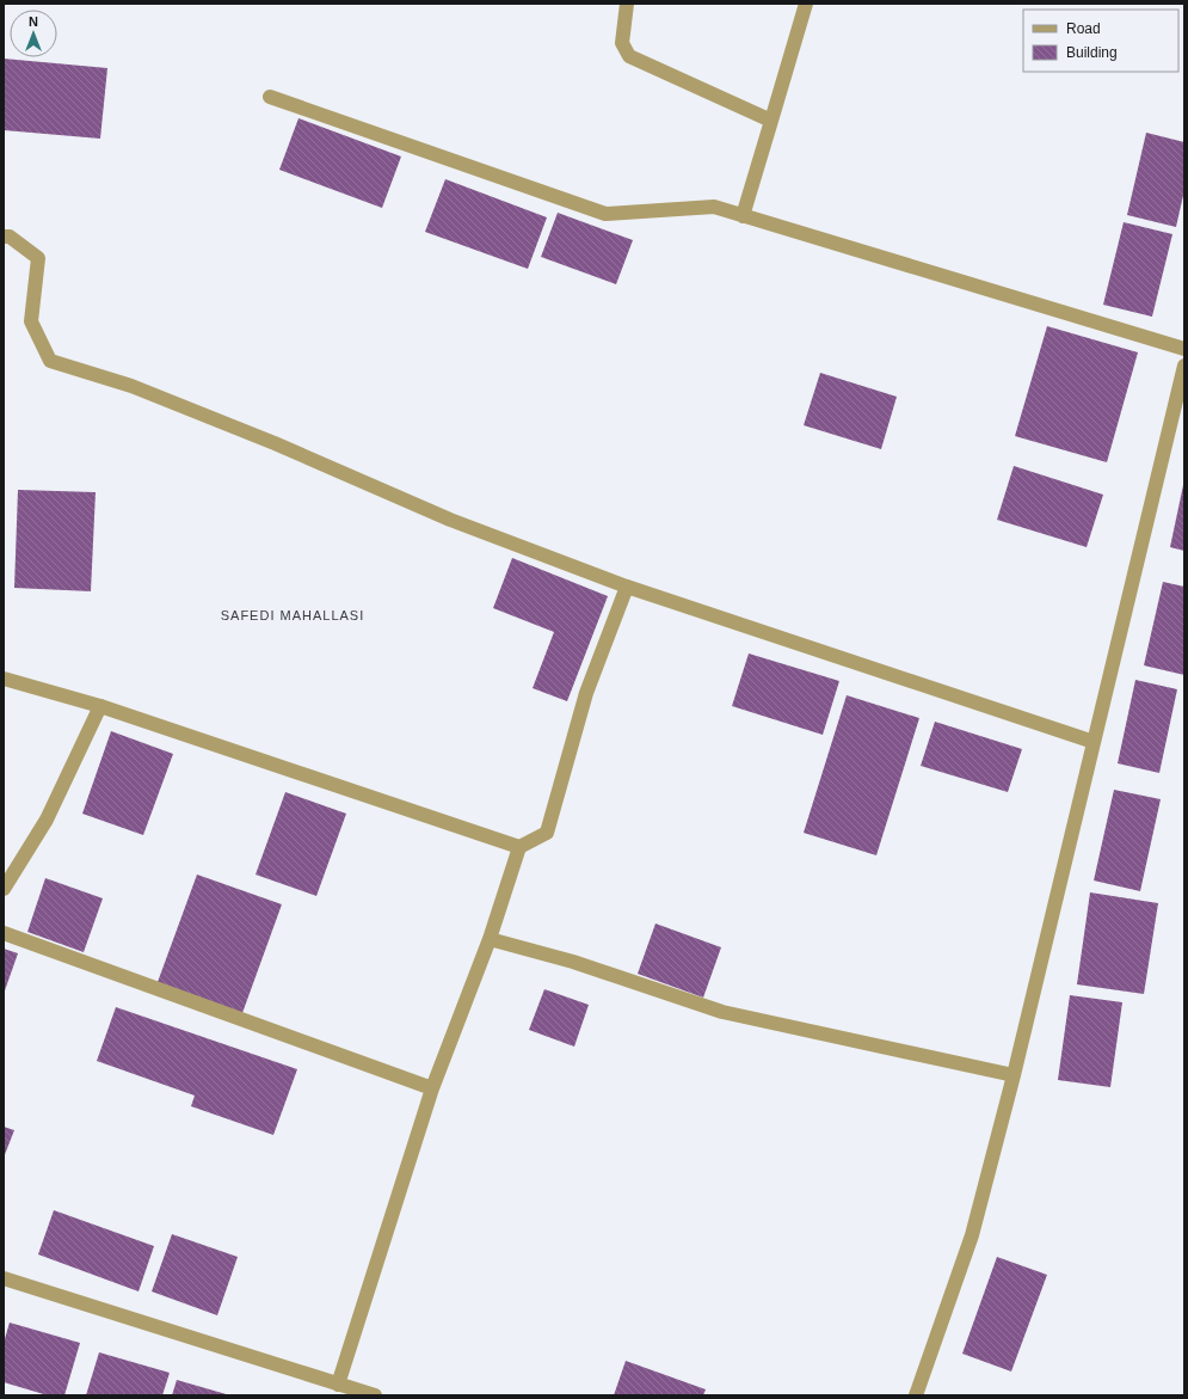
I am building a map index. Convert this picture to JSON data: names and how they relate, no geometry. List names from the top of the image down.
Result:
{
  "districts": ["SAFEDI MAHALLASI"],
  "legend": ["Road", "Building"],
  "north": "top"
}
